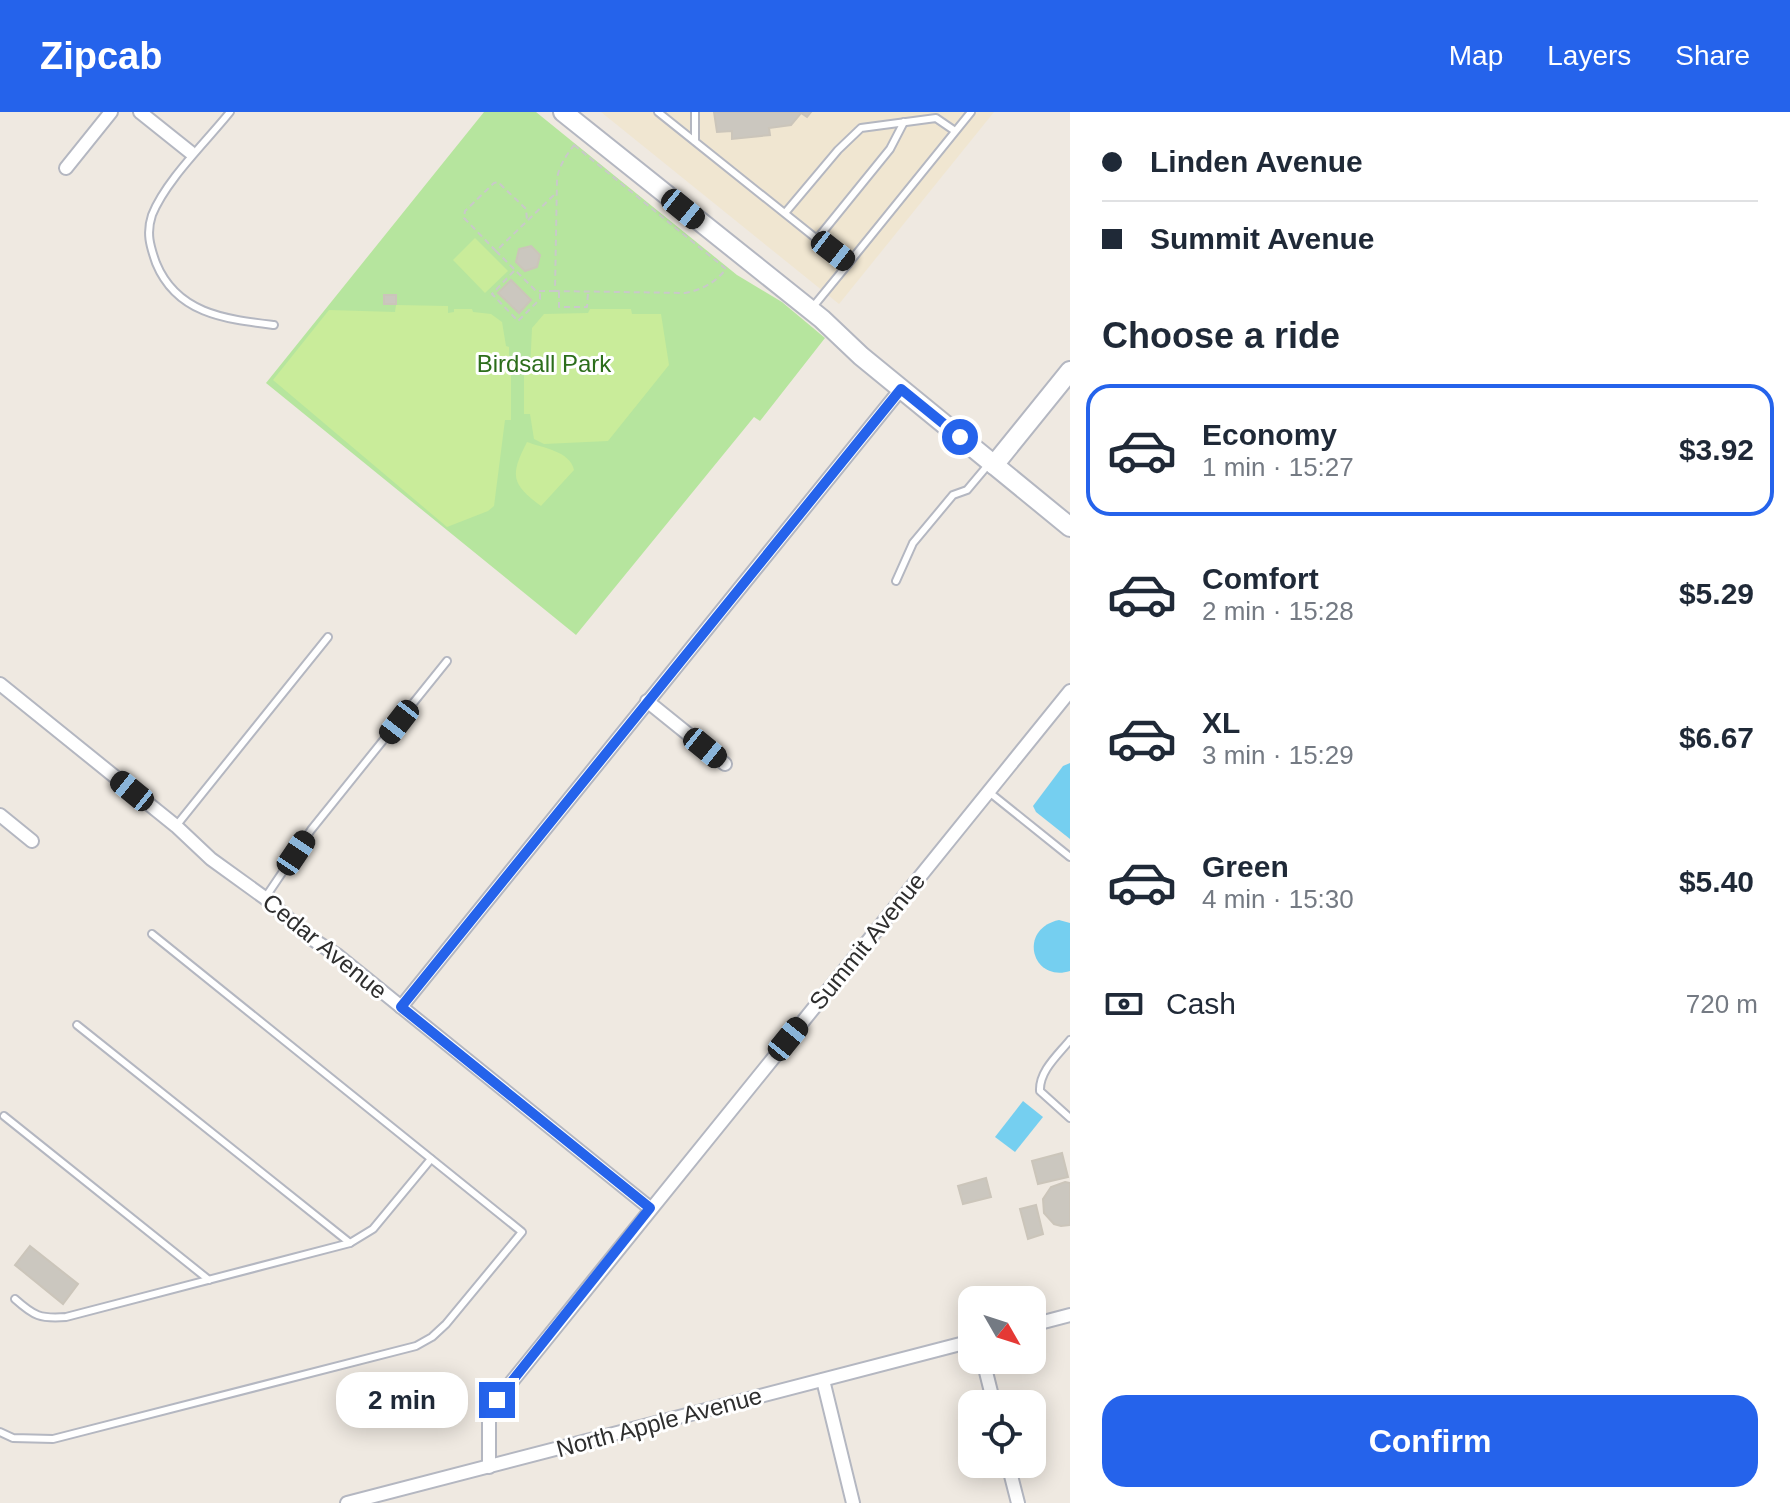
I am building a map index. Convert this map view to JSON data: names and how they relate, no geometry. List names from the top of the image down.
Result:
{
  "streets": {
    "street": ["Summit Avenue", "Cedar Avenue", "North Apple Avenue"]
  },
  "crossings": [
    ["Summit Avenue", "Cedar Avenue"],
    ["Summit Avenue", "North Apple Avenue"]
  ],
  "parks": ["Birdsall Park"],
  "north": "bottom right",
  "page": {
    "header": "Zipcab",
    "nav": ["Map", "Layers", "Share"],
    "banner": ["Linden Avenue", "Summit Avenue"],
    "heading": "Choose a ride",
    "list": [
      {
        "name": "Economy",
        "note": "1 min · 15:27",
        "value": "$3.92"
      },
      {
        "name": "Comfort",
        "note": "2 min · 15:28",
        "value": "$5.29"
      },
      {
        "name": "XL",
        "note": "3 min · 15:29",
        "value": "$6.67"
      },
      {
        "name": "Green",
        "note": "4 min · 15:30",
        "value": "$5.40"
      }
    ],
    "pay": ["Cash", "720 m"],
    "bubble": "2 min",
    "buttons": "Confirm"
  }
}
